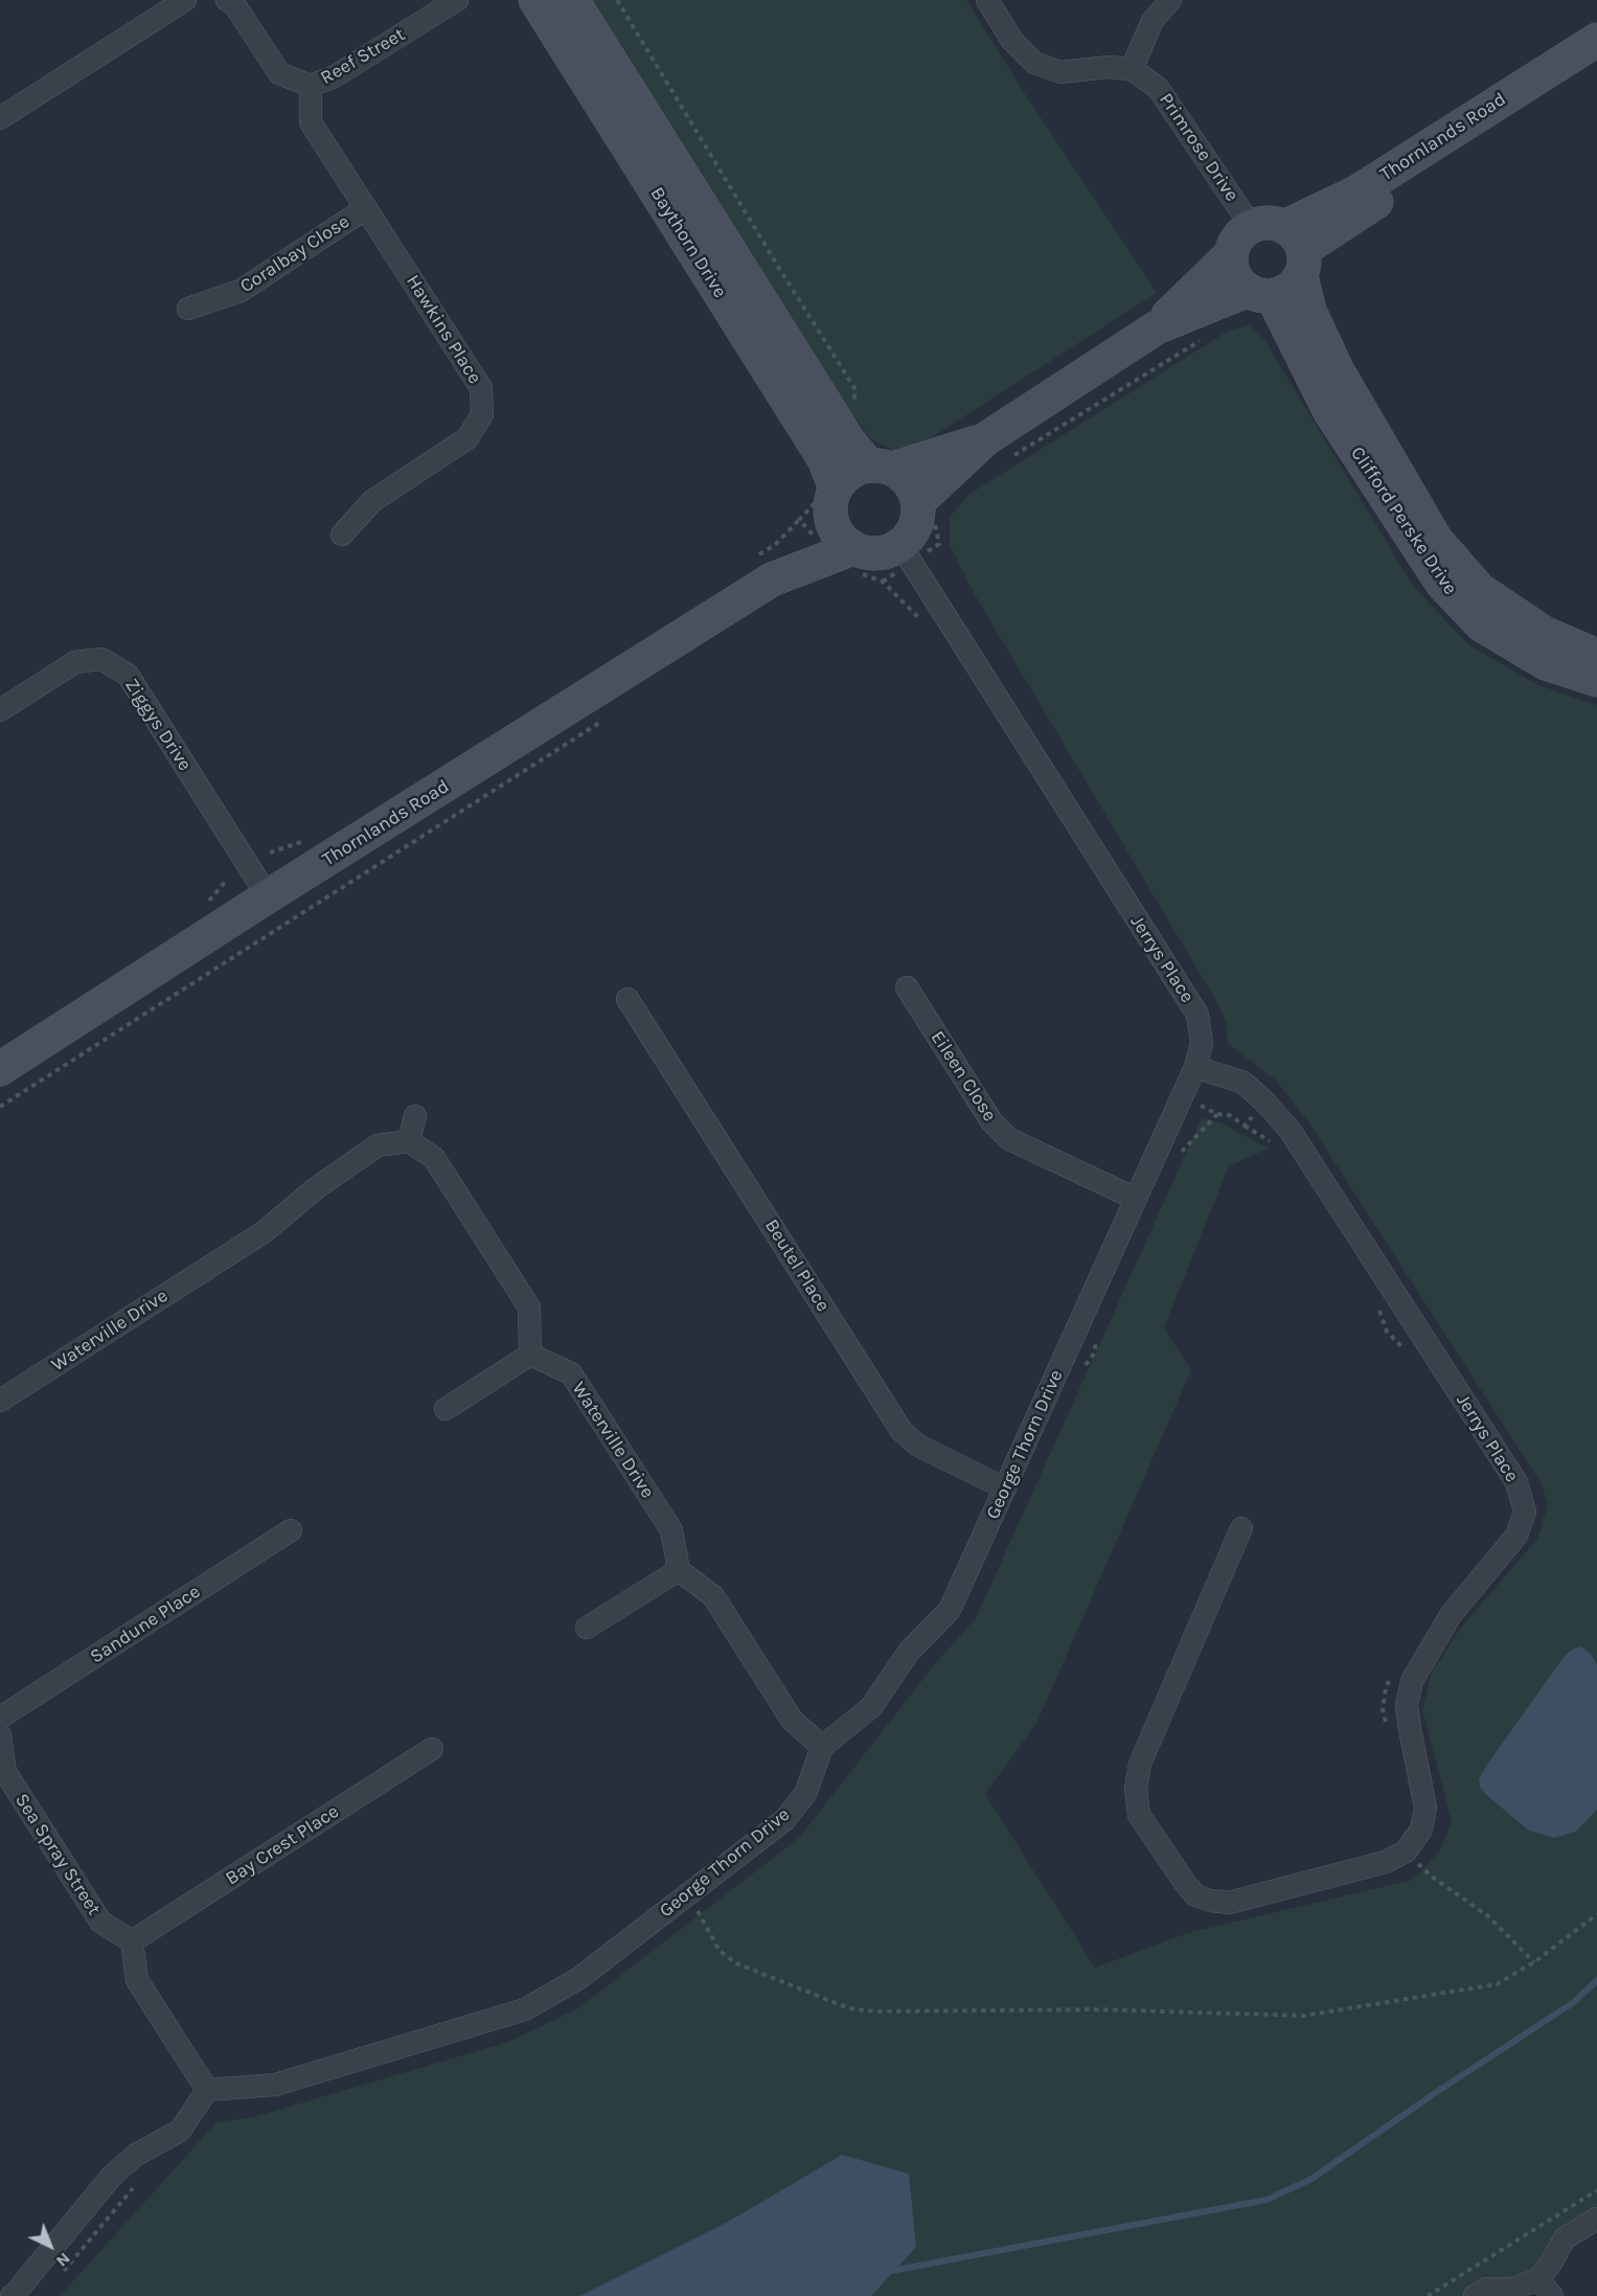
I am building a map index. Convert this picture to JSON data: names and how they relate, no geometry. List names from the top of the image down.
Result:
{
  "streets": {
    "street": [
      "Reef Street",
      "Thornlands Road",
      "Primrose Drive",
      "Baythorn Drive",
      "Coralbay Close",
      "Hawkins Place",
      "Clifford Perske Drive",
      "Ziggys Drive",
      "Jerrys Place",
      "Eileen Close",
      "Beutel Place",
      "Waterville Drive",
      "George Thorn Drive",
      "Sandune Place",
      "Bay Crest Place",
      "Sea Spray Street"
    ]
  },
  "crossings": [
    ["Reef Street", "Hawkins Place"],
    ["Thornlands Road", "Primrose Drive"],
    ["Thornlands Road", "Baythorn Drive"],
    ["Thornlands Road", "Clifford Perske Drive"],
    ["Thornlands Road", "Ziggys Drive"],
    ["Thornlands Road", "Jerrys Place"],
    ["Primrose Drive", "Clifford Perske Drive"],
    ["Coralbay Close", "Hawkins Place"],
    ["Jerrys Place", "George Thorn Drive"],
    ["Eileen Close", "George Thorn Drive"],
    ["Beutel Place", "George Thorn Drive"],
    ["Bay Crest Place", "Sea Spray Street"]
  ],
  "north": "bottom right"
}
